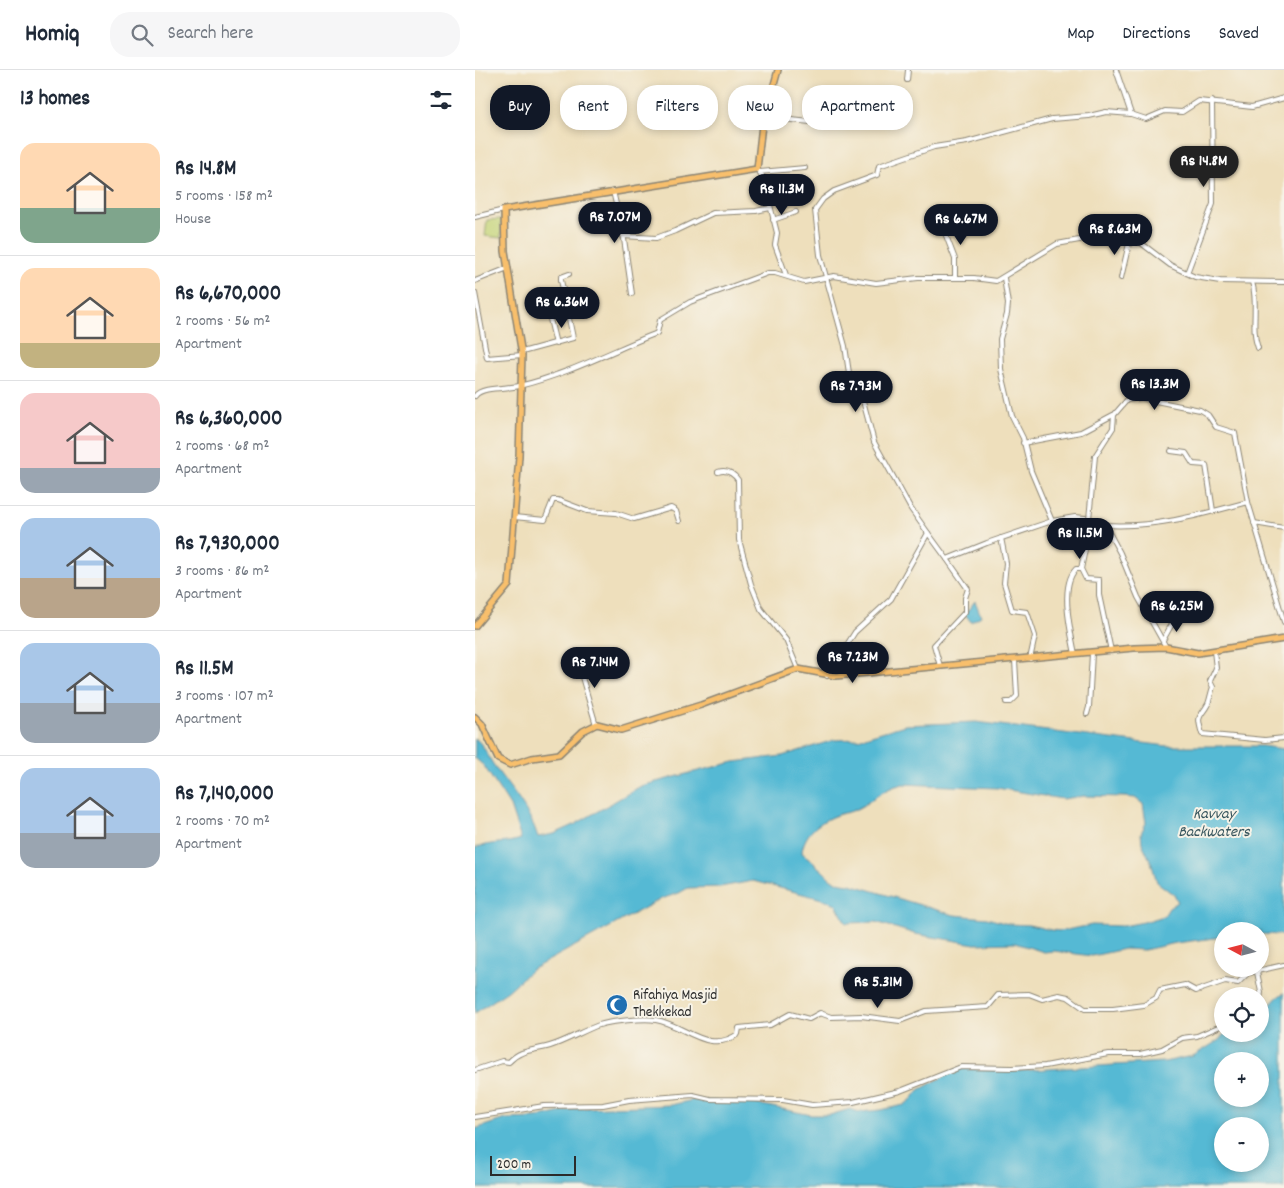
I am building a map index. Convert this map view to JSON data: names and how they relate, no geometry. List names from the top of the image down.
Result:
{
  "water": ["Kavvay Backwaters"],
  "places": {
    "mosque": ["Rifahiya Masjid Thekkekad"]
  },
  "scale_bar": "200 m",
  "north": "left",
  "page": {
    "header": "Homiq",
    "search": "Search here",
    "nav": ["Map", "Directions", "Saved"],
    "heading": "13 homes",
    "chip": [
      "Buy",
      "Rent",
      "Filters",
      "New",
      "Apartment"
    ],
    "list": [
      {
        "name": "Rs 14.8M",
        "note": "5 rooms · 158 m² · House"
      },
      {
        "name": "Rs 6,670,000",
        "note": "2 rooms · 56 m² · Apartment"
      },
      {
        "name": "Rs 6,360,000",
        "note": "2 rooms · 68 m² · Apartment"
      },
      {
        "name": "Rs 7,930,000",
        "note": "3 rooms · 86 m² · Apartment"
      },
      {
        "name": "Rs 11.5M",
        "note": "3 rooms · 107 m² · Apartment"
      },
      {
        "name": "Rs 7,140,000",
        "note": "2 rooms · 70 m² · Apartment"
      }
    ],
    "price": [
      "Rs 14.8M",
      "Rs 11.3M",
      "Rs 7.07M",
      "Rs 6.67M",
      "Rs 8.63M",
      "Rs 6.36M",
      "Rs 13.3M",
      "Rs 7.93M",
      "Rs 11.5M",
      "Rs 6.25M",
      "Rs 7.23M",
      "Rs 7.14M",
      "Rs 5.31M"
    ],
    "map_buttons": ["+", "−"],
    "scale": "200 m"
  }
}
